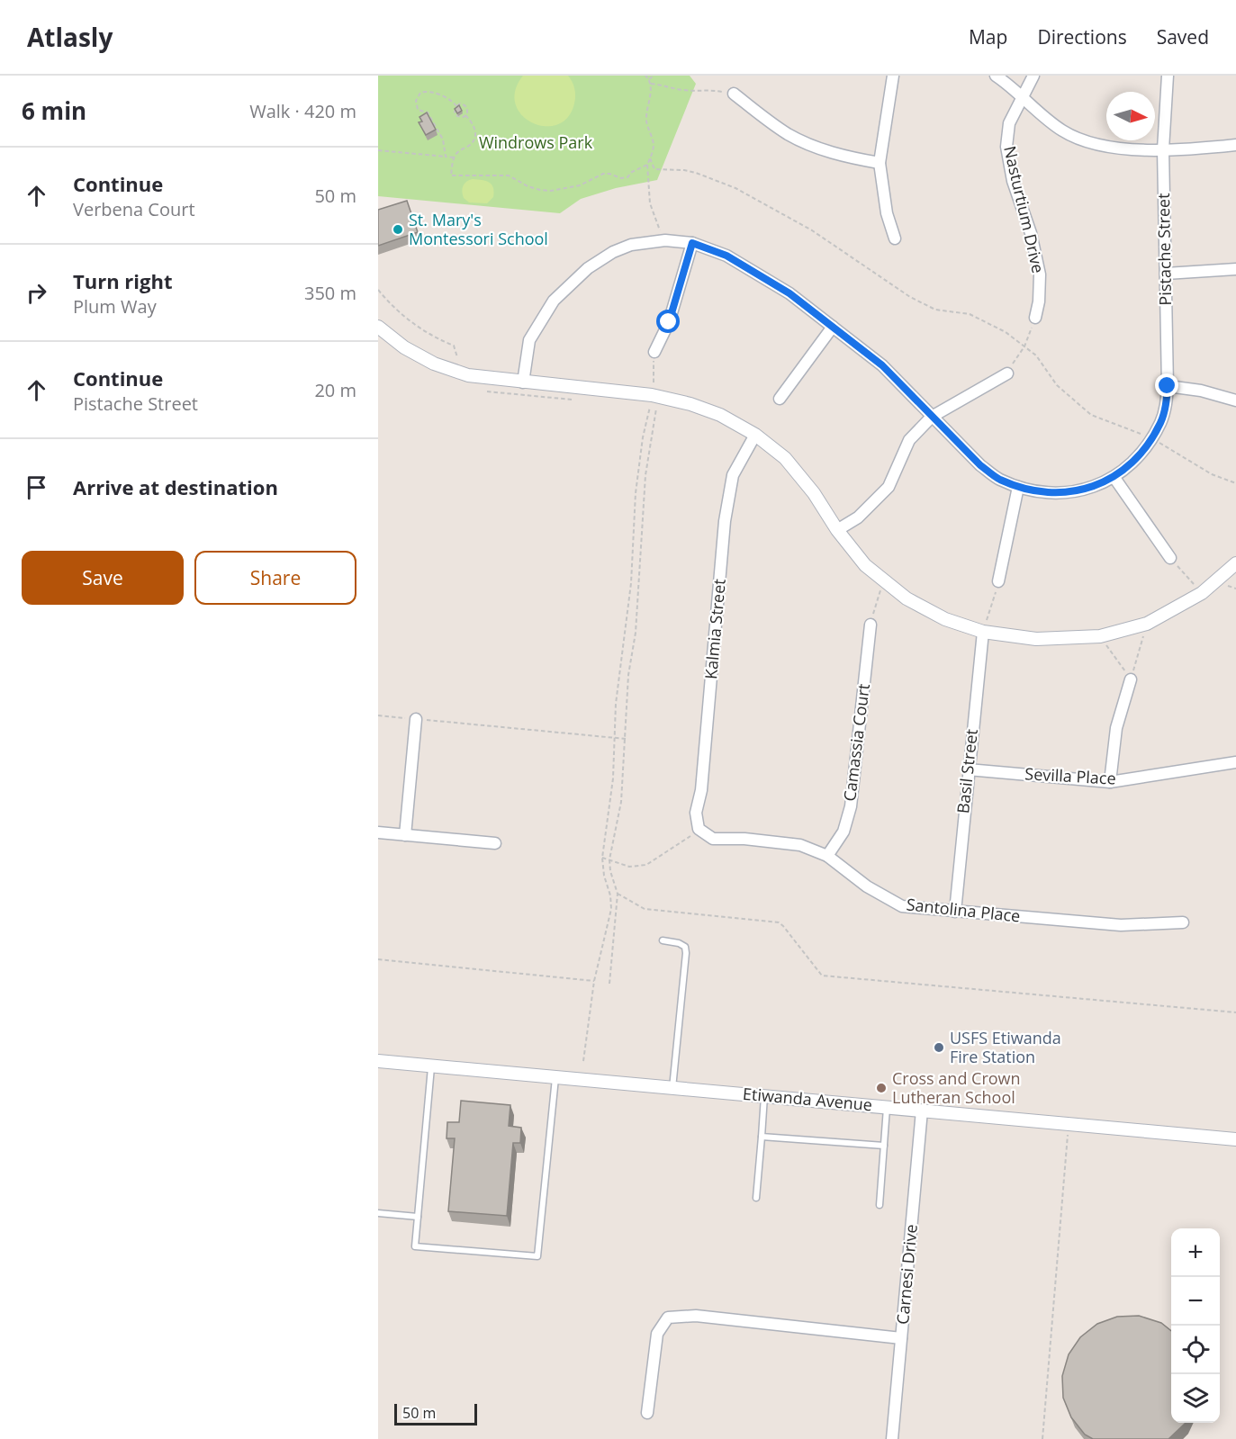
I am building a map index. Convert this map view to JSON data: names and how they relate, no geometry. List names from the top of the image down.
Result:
{
  "streets": {
    "street": [
      "Nasturtium Drive",
      "Pistache Street",
      "Kalmia Street",
      "Camassia Court",
      "Basil Street",
      "Sevilla Place",
      "Santolina Place",
      "Etiwanda Avenue",
      "Carnesi Drive"
    ]
  },
  "crossings": [
    ["Kalmia Street", "Santolina Place"],
    ["Camassia Court", "Santolina Place"],
    ["Basil Street", "Sevilla Place"],
    ["Basil Street", "Santolina Place"],
    ["Etiwanda Avenue", "Carnesi Drive"]
  ],
  "parks": ["Windrows Park"],
  "places": ["St. Mary's Montessori School", "USFS Etiwanda Fire Station", "Cross and Crown Lutheran School"],
  "scale_bar": "50 m",
  "north": "right",
  "page": {
    "header": "Atlasly",
    "nav": ["Map", "Directions", "Saved"],
    "heading": ["6 min", "Walk · 420 m"],
    "list": [
      ["Continue", "Verbena Court", "50 m"],
      ["Turn right", "Plum Way", "350 m"],
      ["Continue", "Pistache Street", "20 m"],
      "Arrive at destination"
    ],
    "buttons": ["Save", "Share"],
    "map_buttons": ["+", "−"],
    "scale": "50 m"
  }
}
